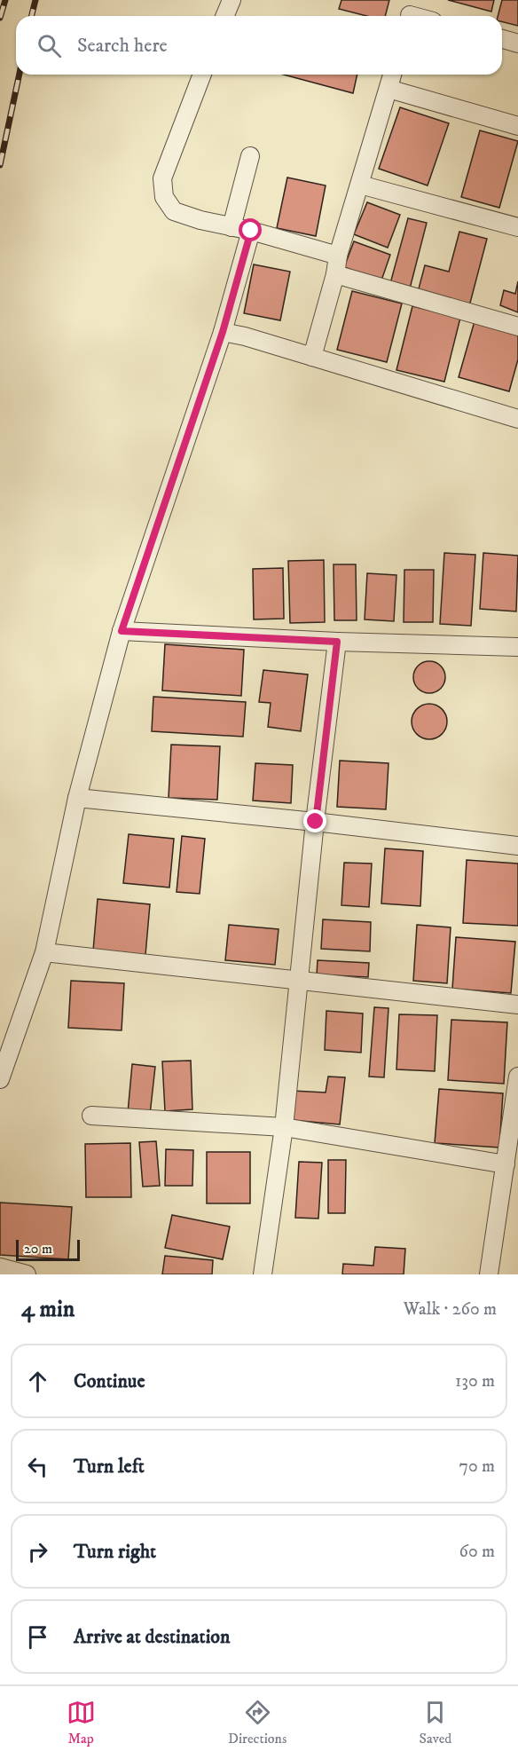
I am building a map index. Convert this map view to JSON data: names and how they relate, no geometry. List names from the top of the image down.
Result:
{
  "scale_bar": "20 m",
  "page": {
    "search": "Search here",
    "scale": "20 m",
    "heading": ["4 min", "Walk · 260 m"],
    "list": [
      ["Continue", "130 m"],
      ["Turn left", "70 m"],
      ["Turn right", "60 m"],
      "Arrive at destination"
    ],
    "nav": ["Map", "Directions", "Saved"]
  }
}
